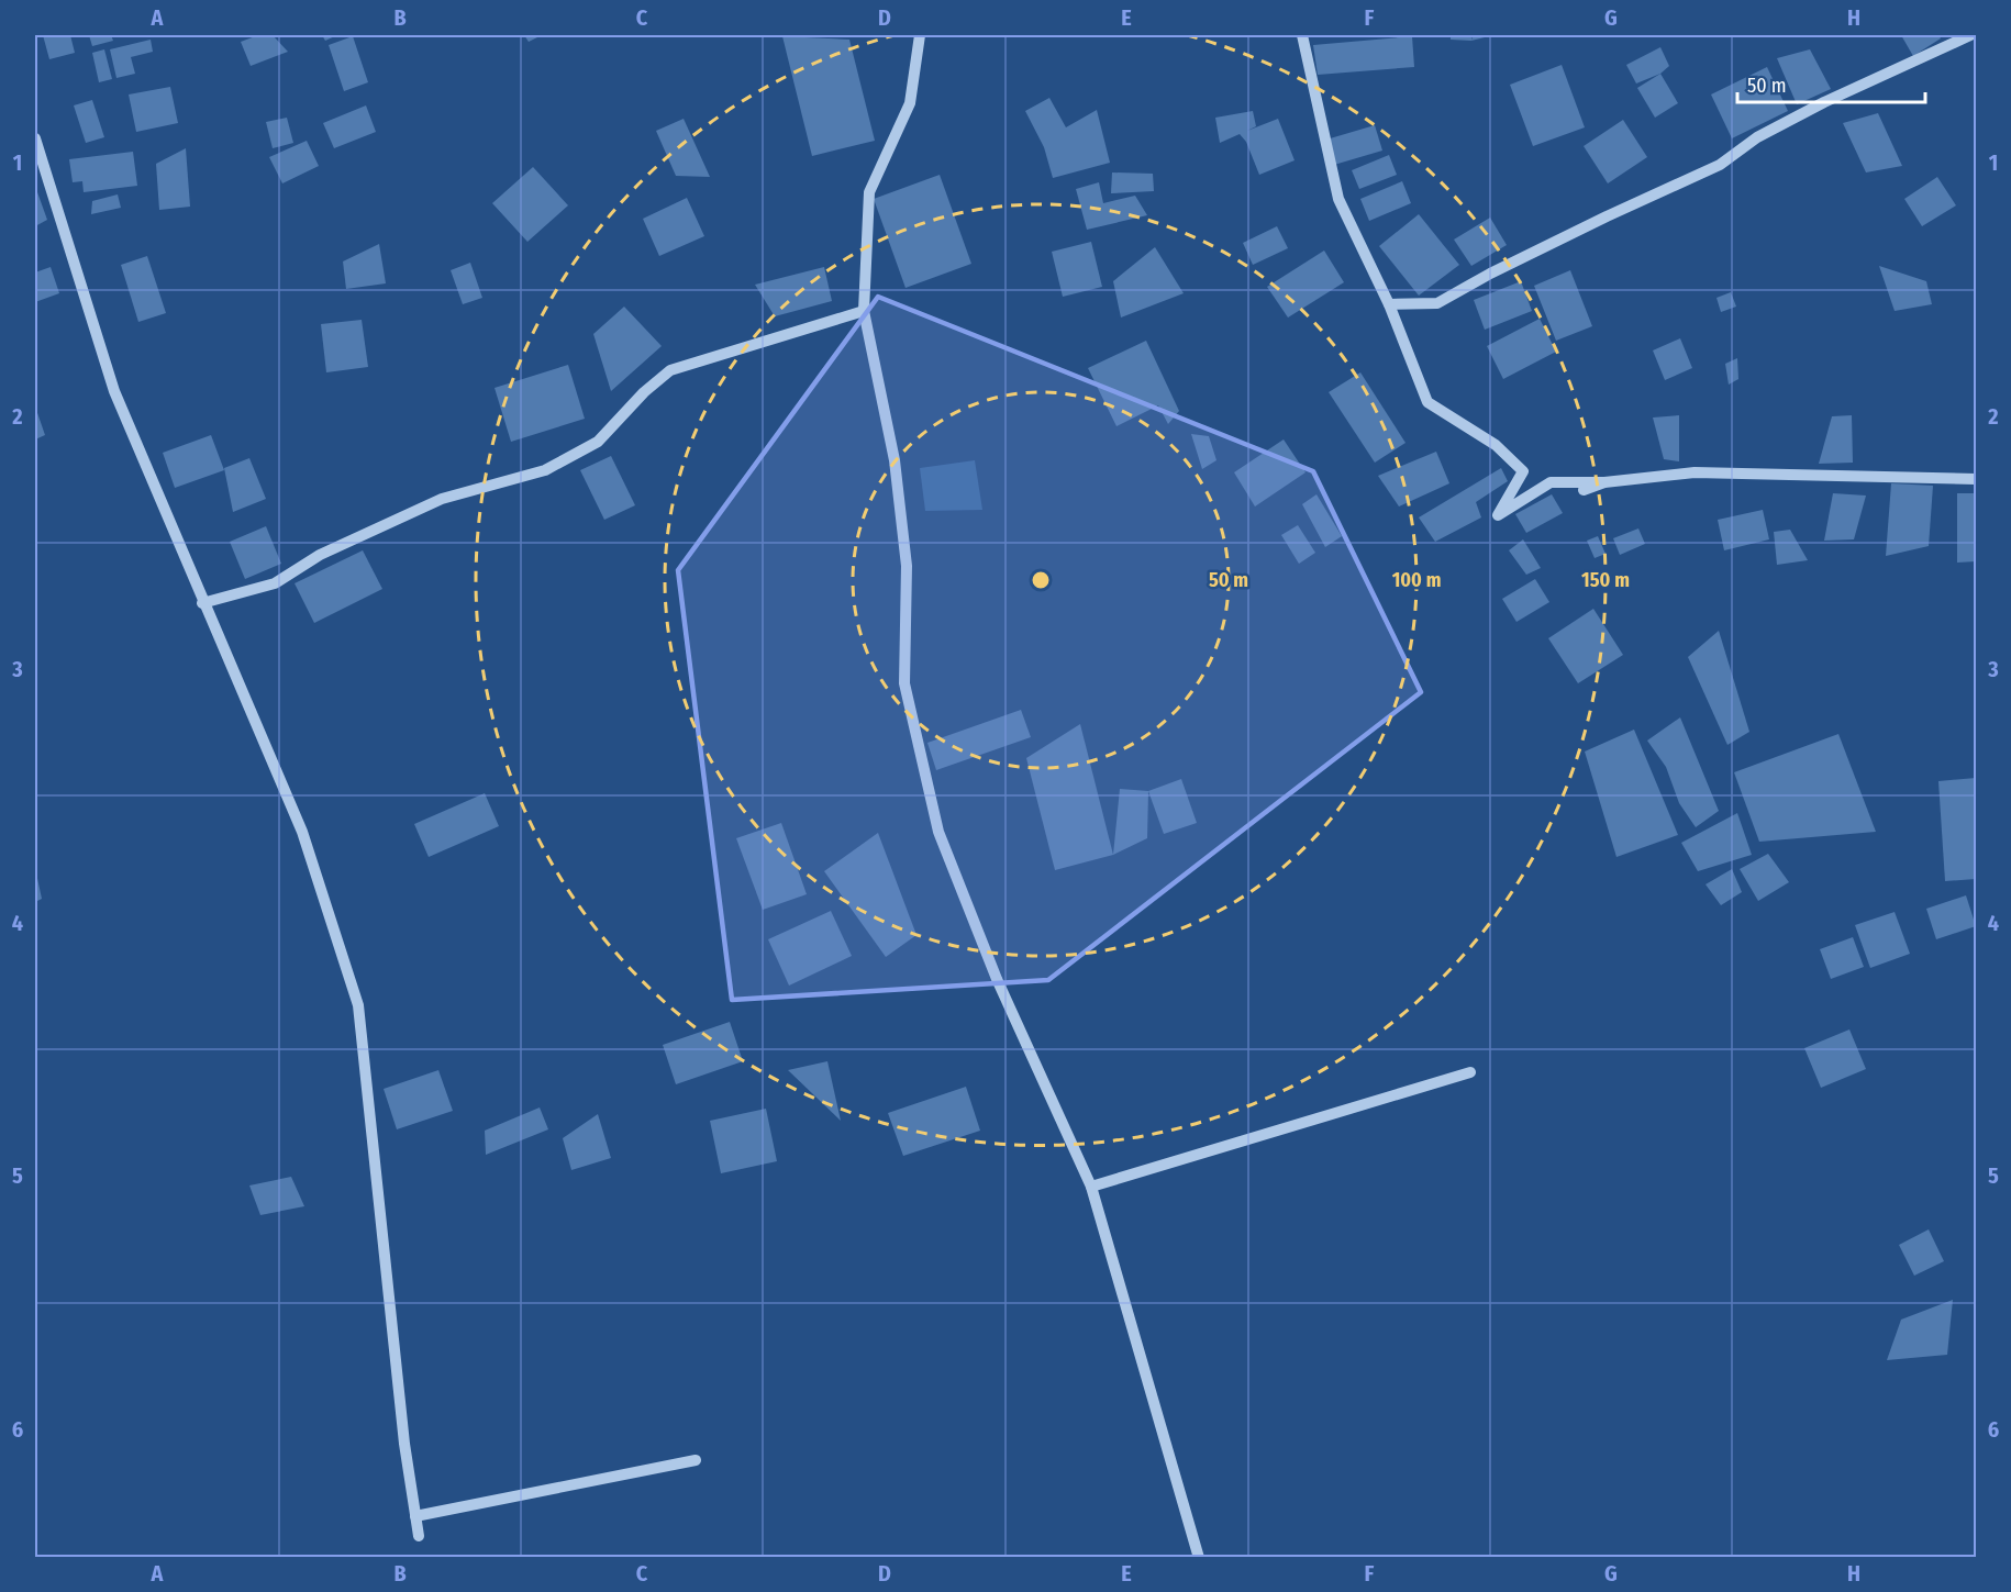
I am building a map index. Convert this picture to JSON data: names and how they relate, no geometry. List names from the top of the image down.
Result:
{
  "scale_bar": "50 m",
  "grid": {
    "columns": [
      "A",
      "B",
      "C",
      "D",
      "E",
      "F",
      "G",
      "H"
    ],
    "rows": [
      "1",
      "2",
      "3",
      "4",
      "5",
      "6"
    ]
  },
  "rings": ["50 m", "100 m", "150 m"]
}
